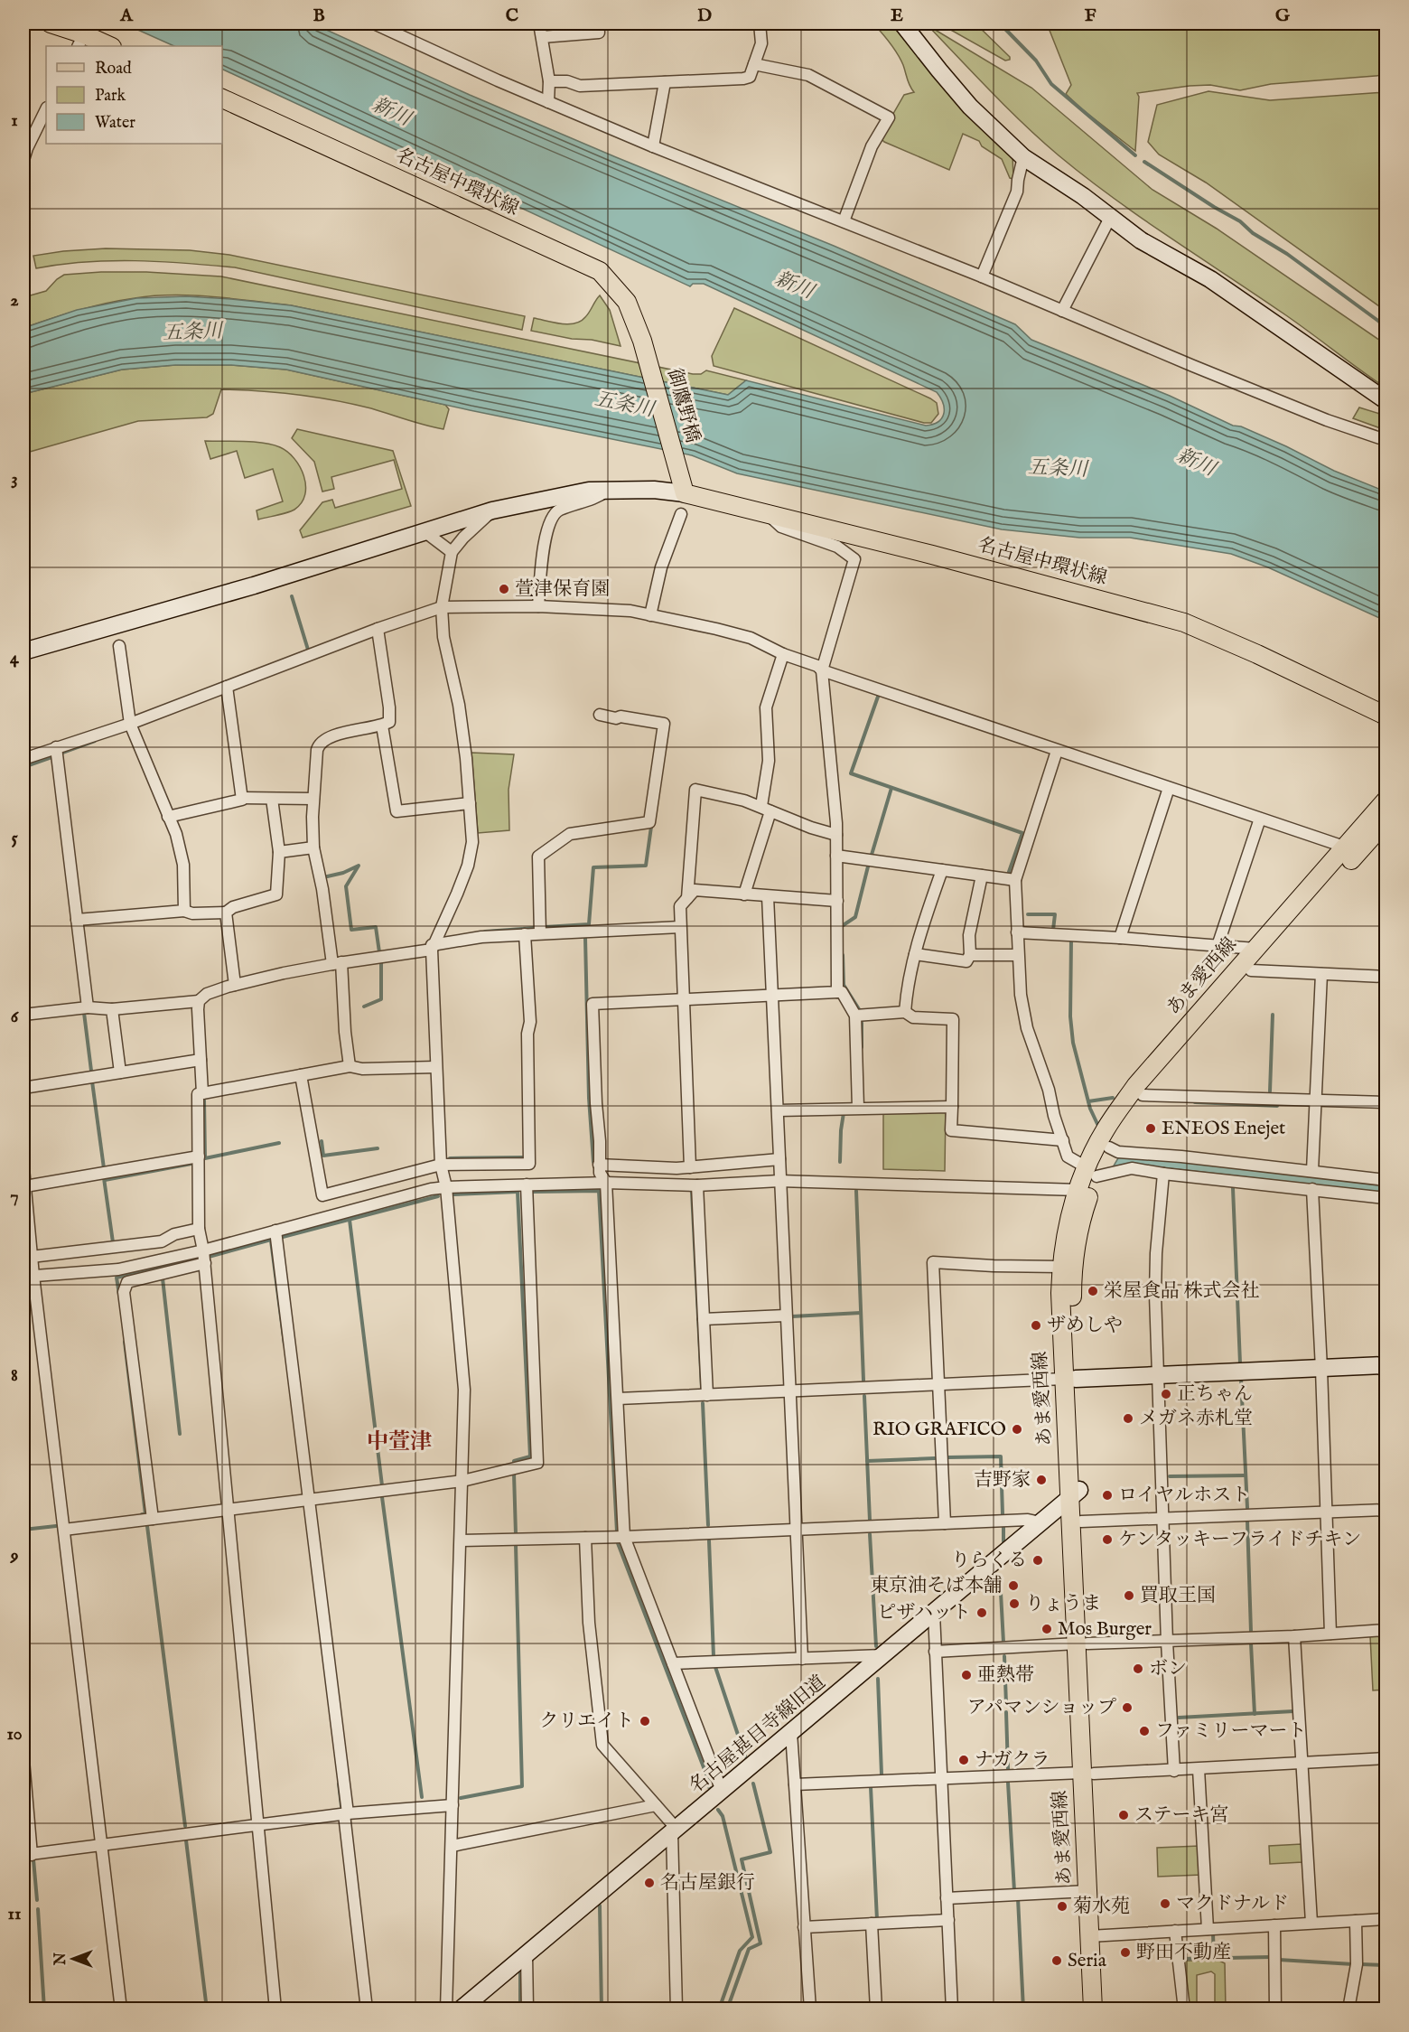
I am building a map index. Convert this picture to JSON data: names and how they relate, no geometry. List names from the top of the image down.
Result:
{
  "streets": {
    "main road": ["名古屋中環状線", "御鷹野橋", "あま愛西線"],
    "street": ["名古屋甚目寺線旧道"]
  },
  "crossings": [
    ["名古屋中環状線", "御鷹野橋"],
    ["あま愛西線", "名古屋甚目寺線旧道"]
  ],
  "districts": ["中萱津"],
  "water": ["新川", "五条川"],
  "places": [
    "萱津保育園",
    "ENEOS Enejet",
    "栄屋食品 株式会社",
    "ザめしや",
    "正ちゃん",
    "メガネ赤札堂",
    "RIO GRAFICO",
    "吉野家",
    "ロイヤルホスト",
    "ケンタッキーフライドチキン",
    "りらくる",
    "東京油そば本舗",
    "買取王国",
    "りょうま",
    "ピザハット",
    "Mos Burger",
    "ボン",
    "亜熱帯",
    "アパマンショップ",
    "クリエイト",
    "ファミリーマート",
    "ナガクラ",
    "ステーキ宮",
    "名古屋銀行",
    "マクドナルド",
    "菊水苑",
    "野田不動産",
    "Seria"
  ],
  "legend": ["Road", "Park", "Water"],
  "north": "left",
  "grid": {
    "columns": [
      "A",
      "B",
      "C",
      "D",
      "E",
      "F",
      "G"
    ],
    "rows": [
      "1",
      "2",
      "3",
      "4",
      "5",
      "6",
      "7",
      "8",
      "9",
      "10",
      "11"
    ]
  }
}
